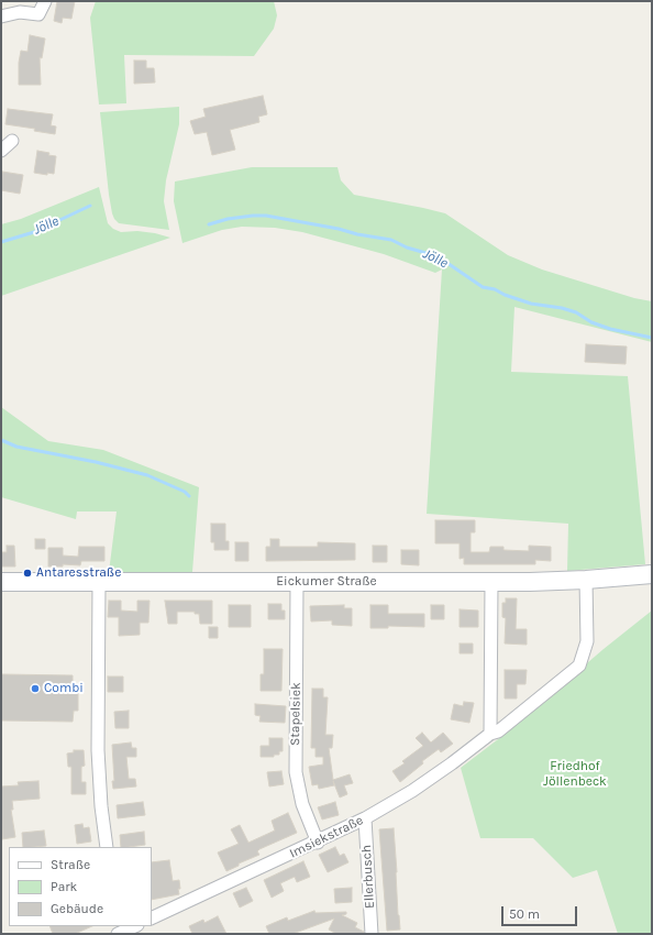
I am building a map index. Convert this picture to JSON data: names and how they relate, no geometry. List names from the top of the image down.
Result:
{
  "streets": {
    "main road": ["Eickumer Straße"],
    "street": ["Stapelsiek", "Imsiekstraße", "Ellerbusch"]
  },
  "crossings": [
    ["Eickumer Straße", "Stapelsiek"],
    ["Eickumer Straße", "Imsiekstraße"],
    ["Stapelsiek", "Imsiekstraße"],
    ["Imsiekstraße", "Ellerbusch"]
  ],
  "water": ["Jölle"],
  "parks": ["Friedhof Jöllenbeck"],
  "places": ["Antaresstraße", "Combi"],
  "legend": ["Straße", "Park", "Gebäude"],
  "scale_bar": "50 m"
}
